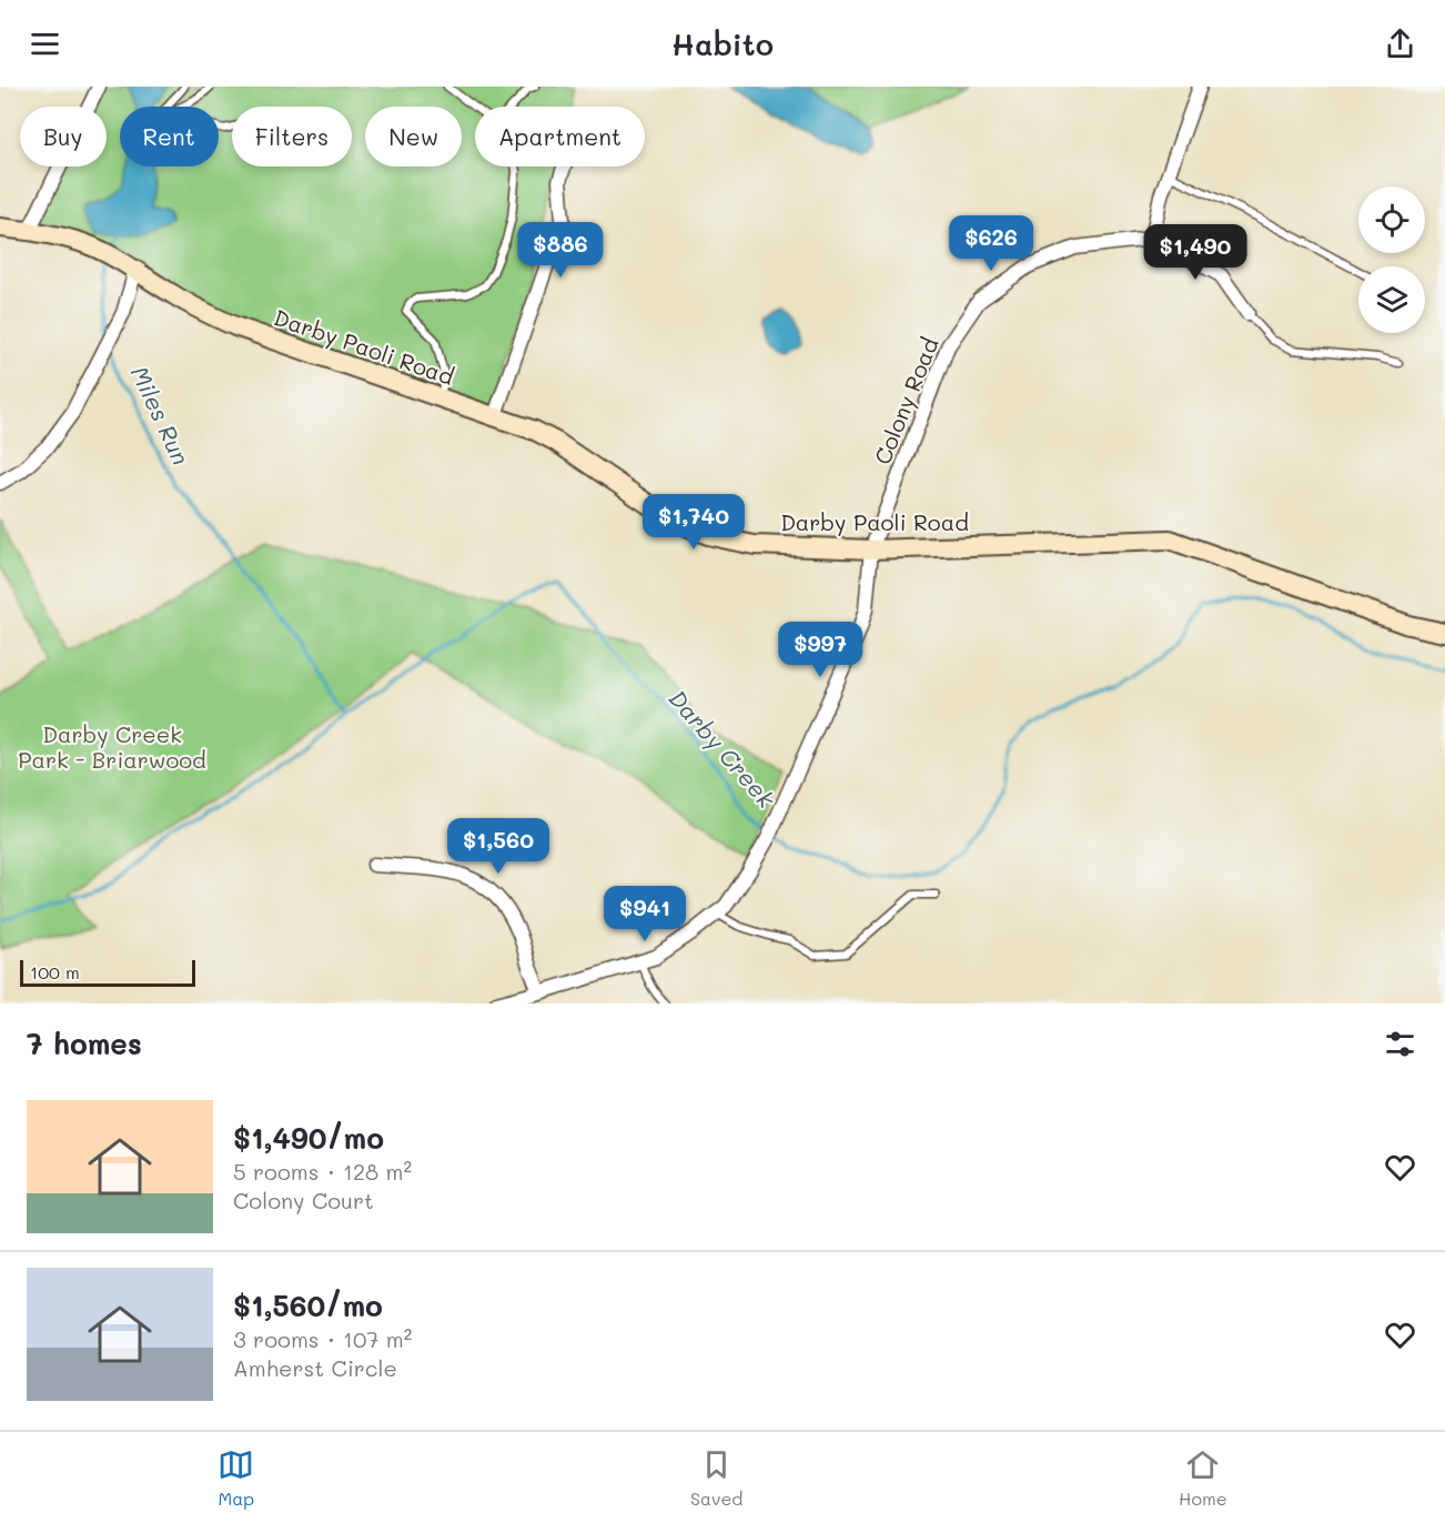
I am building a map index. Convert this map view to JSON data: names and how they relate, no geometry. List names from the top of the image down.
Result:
{
  "streets": {
    "street": ["Darby Paoli Road", "Colony Road"]
  },
  "crossings": [
    ["Darby Paoli Road", "Colony Road"]
  ],
  "water": ["Miles Run", "Darby Creek"],
  "parks": ["Darby Creek Park - Briarwood"],
  "scale_bar": "100 m",
  "page": {
    "header": "Habito",
    "chip": [
      "Buy",
      "Rent",
      "Filters",
      "New",
      "Apartment"
    ],
    "price": [
      "$626",
      "$886",
      "$1,490",
      "$1,740",
      "$997",
      "$1,560",
      "$941"
    ],
    "scale": "100 m",
    "heading": "7 homes",
    "list": [
      {
        "name": "$1,490/mo",
        "note": "5 rooms · 128 m² · Colony Court"
      },
      {
        "name": "$1,560/mo",
        "note": "3 rooms · 107 m² · Amherst Circle"
      }
    ],
    "tabs": ["Map", "Saved", "Home"]
  }
}
